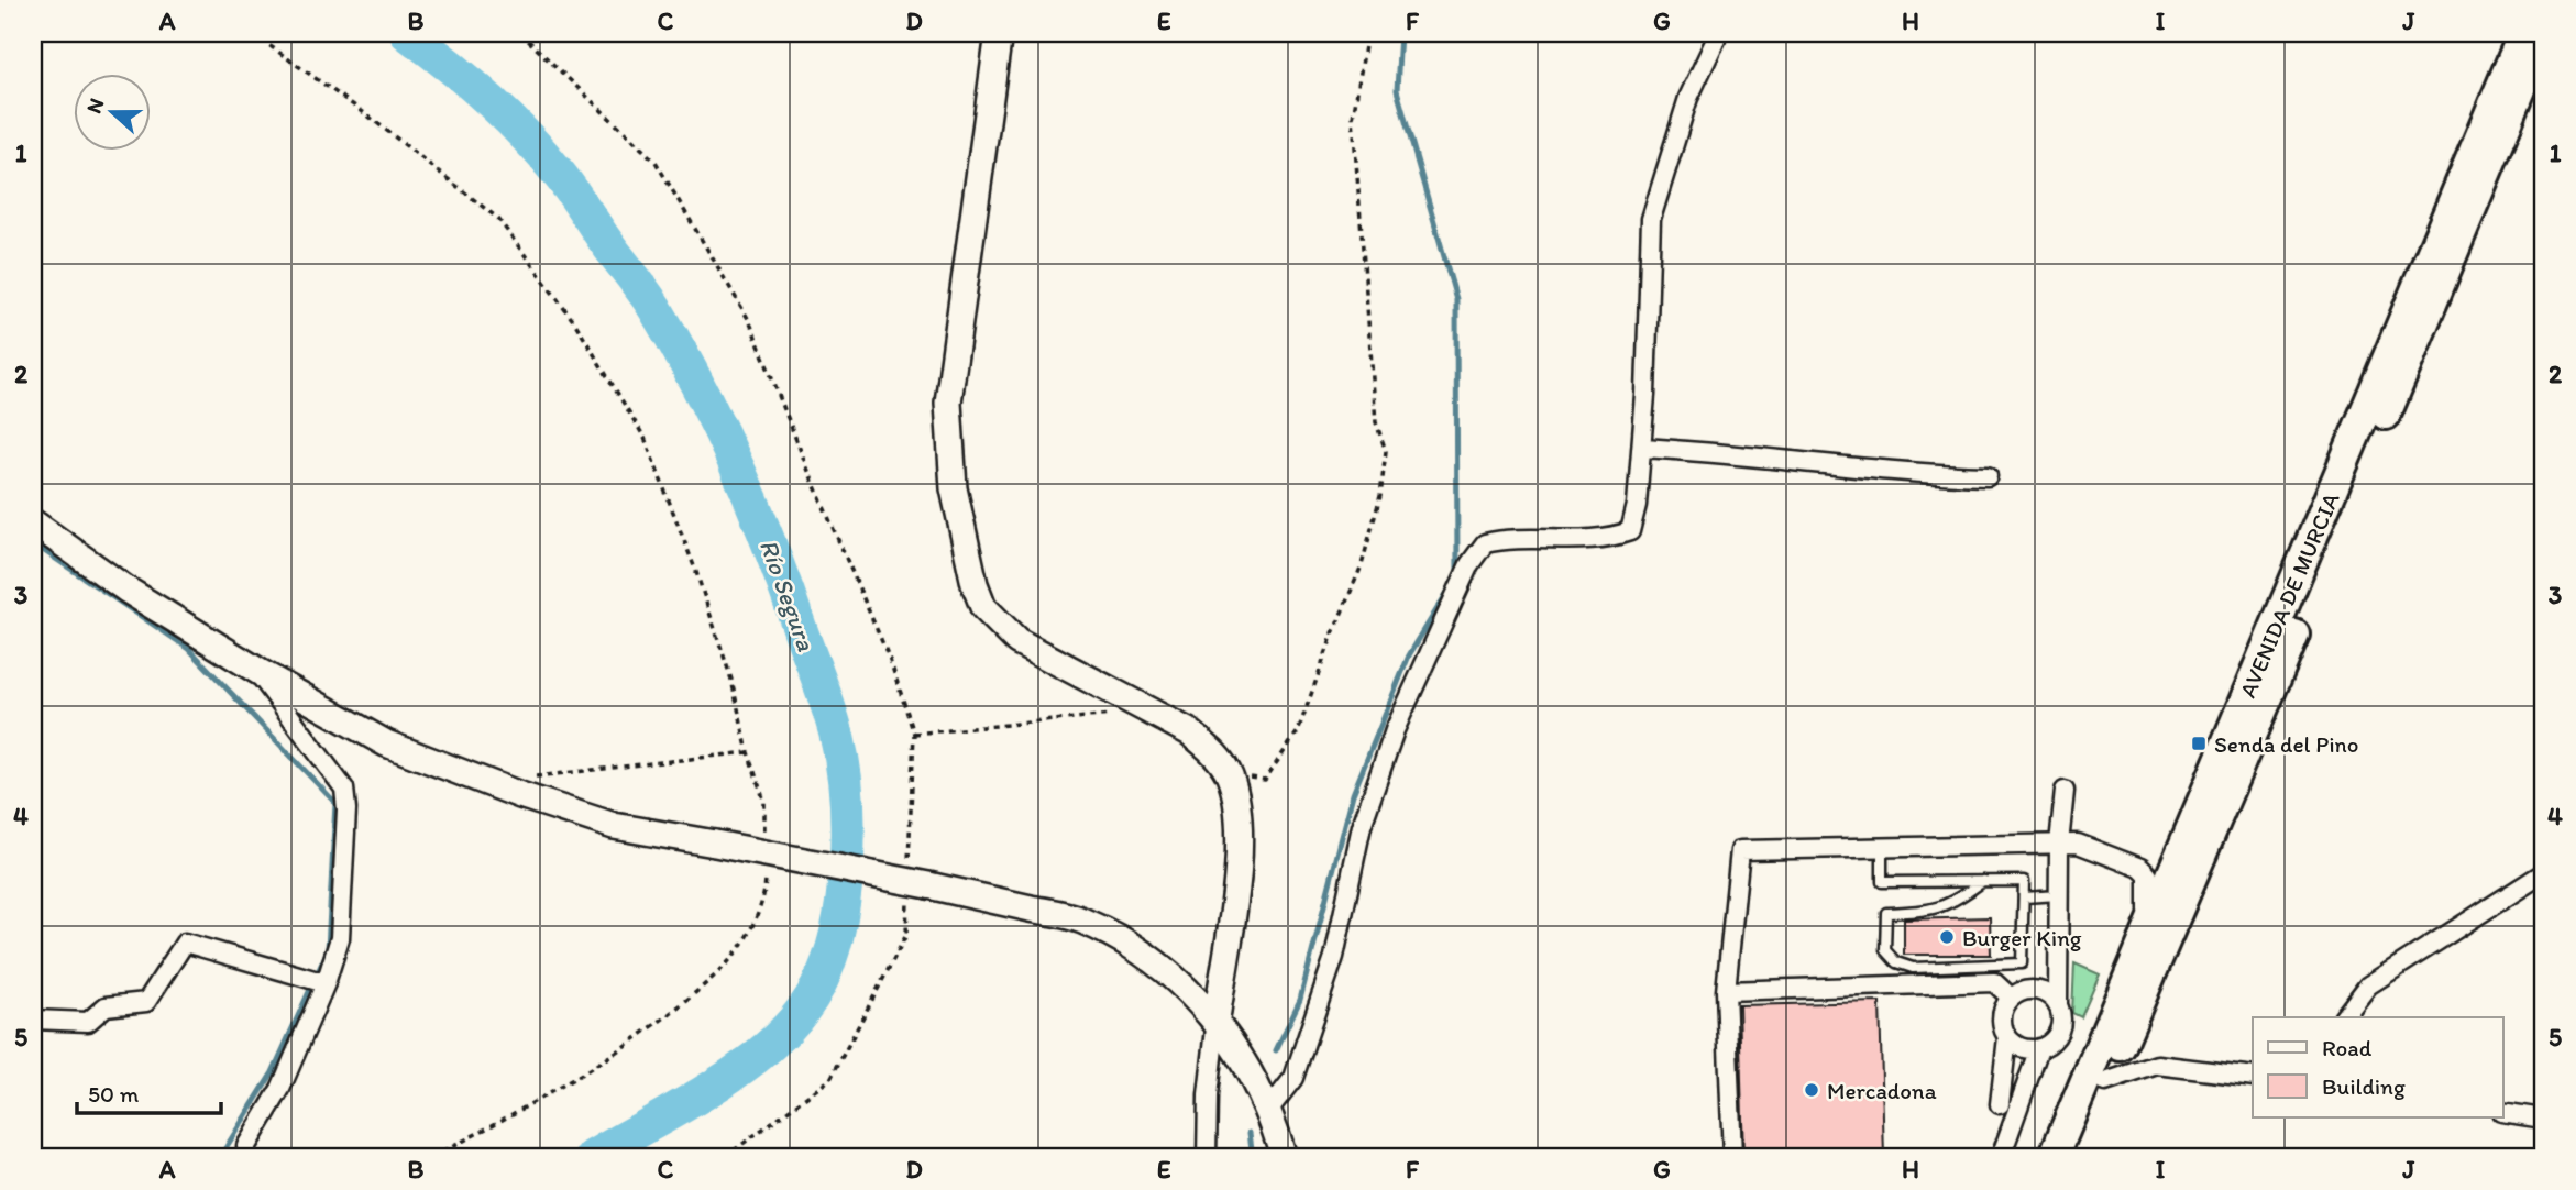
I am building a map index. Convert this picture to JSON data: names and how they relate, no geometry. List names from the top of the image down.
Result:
{
  "streets": {
    "main road": ["AVENIDA DE MURCIA"]
  },
  "water": ["Río Segura"],
  "places": {
    "transit": ["Senda del Pino"],
    "other": ["Burger King", "Mercadona"]
  },
  "legend": ["Road", "Building"],
  "scale_bar": "50 m",
  "north": "left",
  "grid": {
    "columns": [
      "A",
      "B",
      "C",
      "D",
      "E",
      "F",
      "G",
      "H",
      "I",
      "J"
    ],
    "rows": [
      "1",
      "2",
      "3",
      "4",
      "5"
    ]
  }
}
